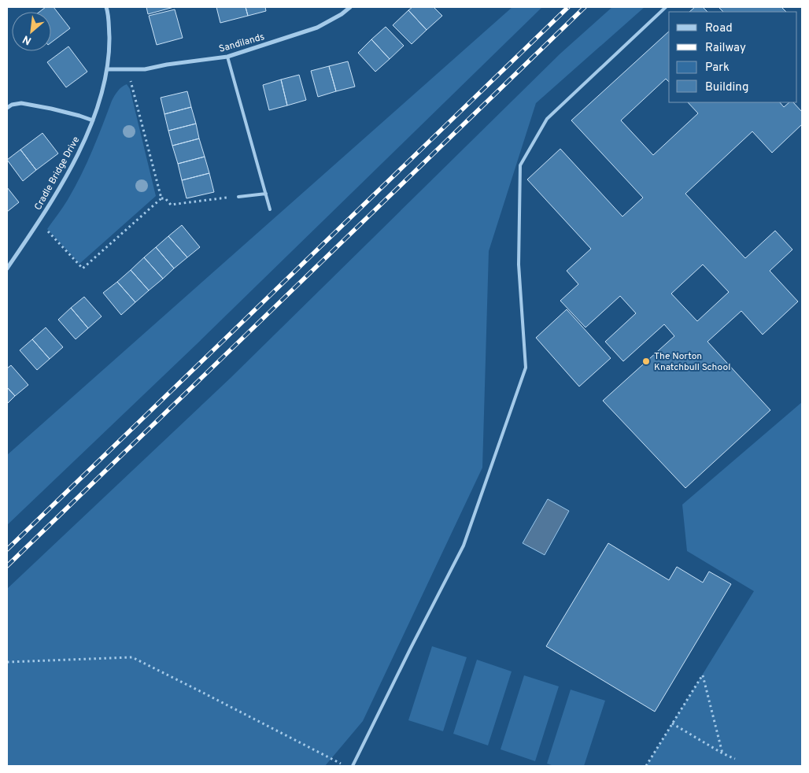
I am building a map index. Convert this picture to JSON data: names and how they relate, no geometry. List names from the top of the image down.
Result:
{
  "streets": {
    "street": ["Sandilands", "Cradle Bridge Drive"]
  },
  "crossings": [
    ["Sandilands", "Cradle Bridge Drive"]
  ],
  "places": ["The Norton Knatchbull School"],
  "legend": [
    "Road",
    "Railway",
    "Park",
    "Building"
  ],
  "north": "bottom left"
}
